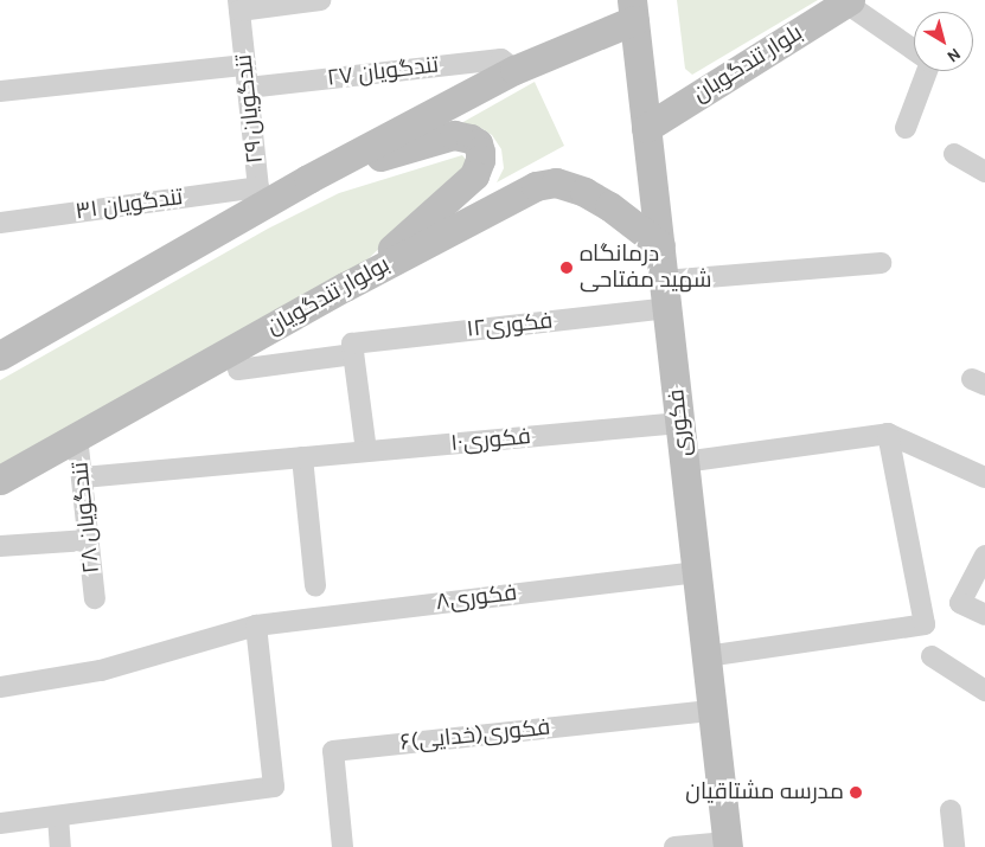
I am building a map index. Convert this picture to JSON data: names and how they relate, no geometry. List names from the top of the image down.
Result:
{
  "streets": {
    "street": [
      "بلوار تندگویان",
      "۲۷ تندگویان",
      "۲۹ تندگویان",
      "۳۱ تندگویان",
      "بولوار تندگویان",
      "فکوری۱۲",
      "فکوری",
      "فکوری۱۰",
      "۲۸ تندگویان",
      "فکوری۸",
      "۶فکوری(خدایی)"
    ]
  },
  "crossings": [
    ["بلوار تندگویان", "فکوری"],
    ["۲۷ تندگویان", "۲۹ تندگویان"],
    ["۲۹ تندگویان", "۳۱ تندگویان"],
    ["بولوار تندگویان", "فکوری"],
    ["بولوار تندگویان", "۲۸ تندگویان"],
    ["فکوری۱۲", "فکوری"],
    ["فکوری", "فکوری۱۰"],
    ["فکوری", "فکوری۸"],
    ["فکوری", "۶فکوری(خدایی)"],
    ["فکوری۱۰", "۲۸ تندگویان"]
  ],
  "places": ["درمانگاه شهید مفتاحی", "مدرسه مشتاقیان"],
  "north": "bottom right"
}
